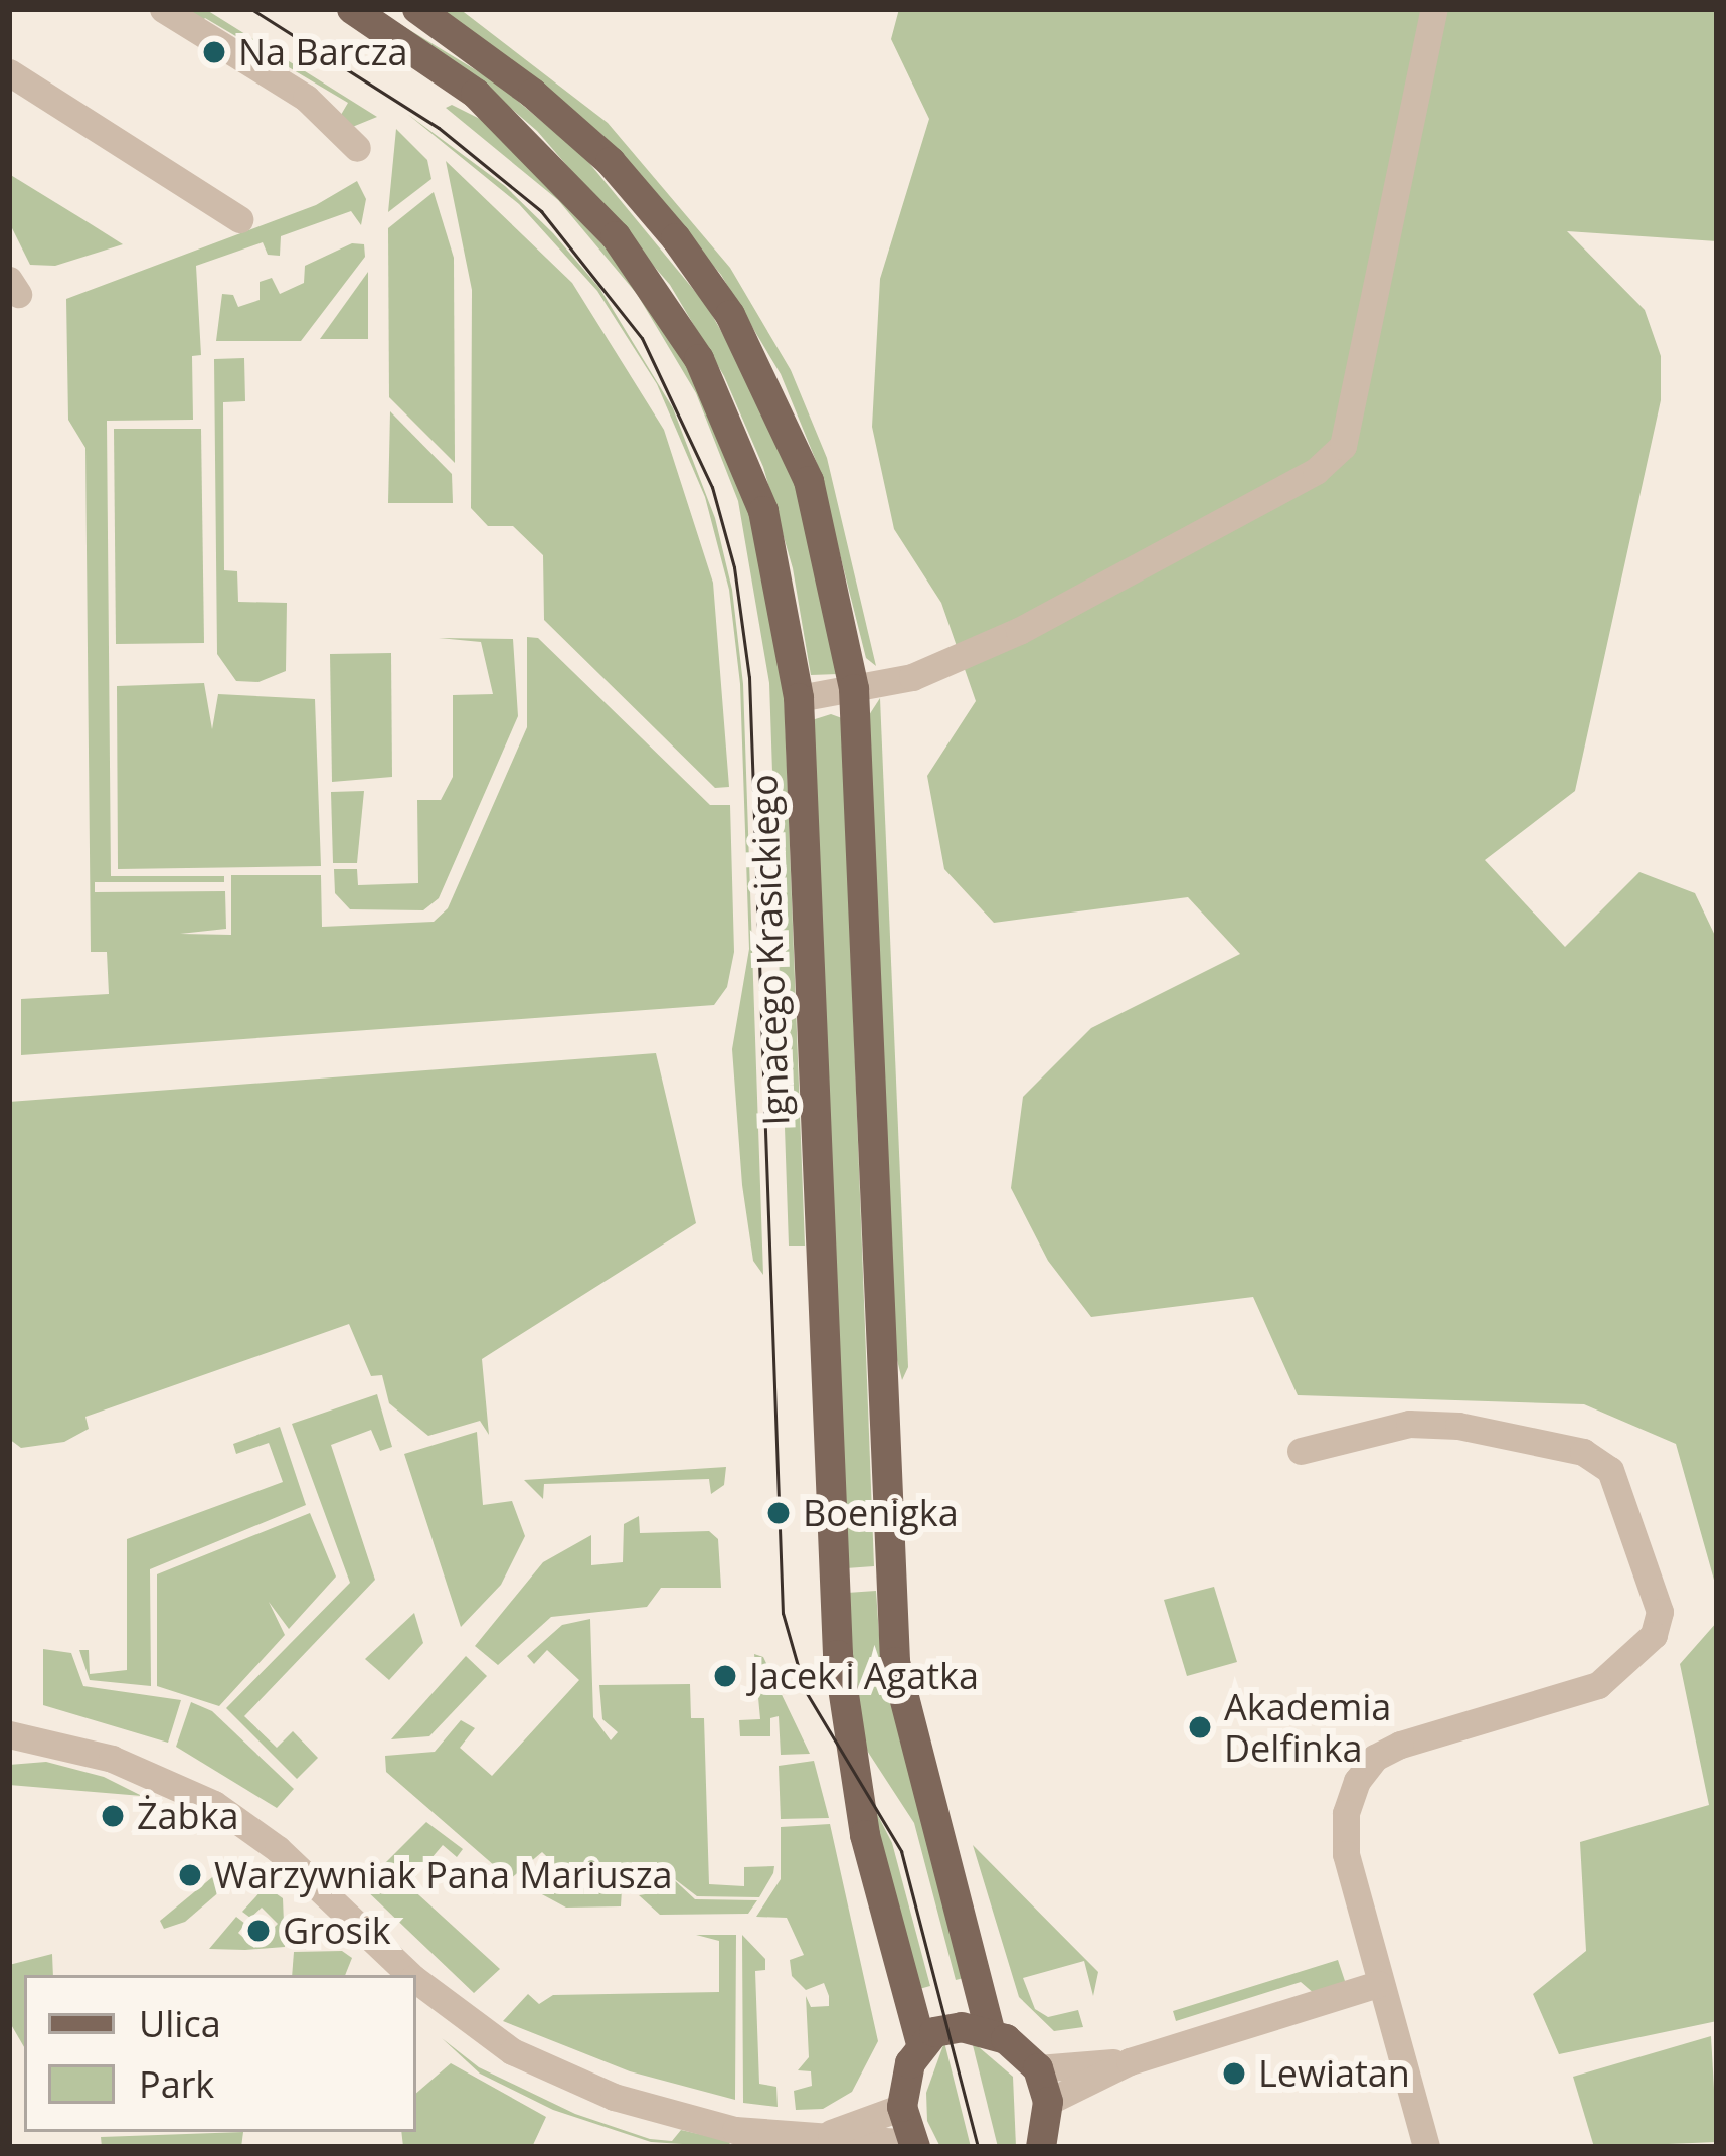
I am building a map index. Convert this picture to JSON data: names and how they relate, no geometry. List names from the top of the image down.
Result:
{
  "streets": {
    "main road": ["Ignacego Krasickiego"]
  },
  "places": [
    "Na Barcza",
    "Boenigka",
    "Jacek i Agatka",
    "Akademia Delfinka",
    "Żabka",
    "Warzywniak Pana Mariusza",
    "Grosik",
    "Lewiatan"
  ],
  "legend": ["Ulica", "Park"]
}
